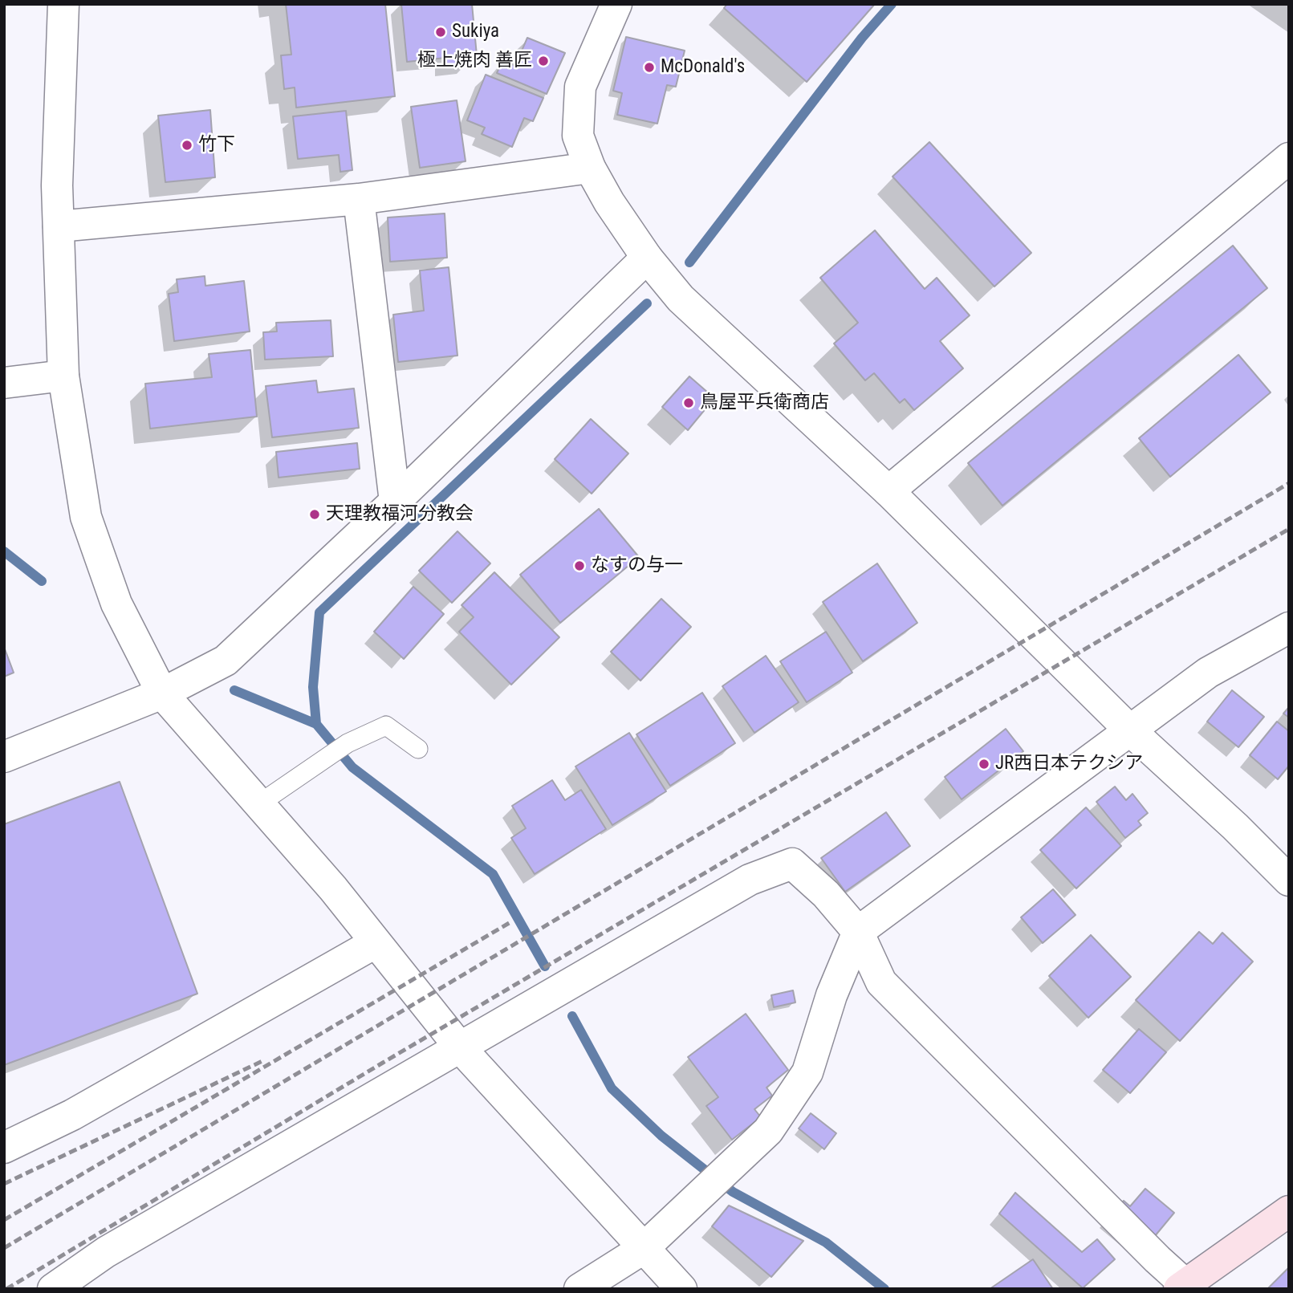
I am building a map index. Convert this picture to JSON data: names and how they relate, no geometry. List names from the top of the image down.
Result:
{
  "places": [
    "Sukiya",
    "極上焼肉 善匠",
    "McDonald's",
    "竹下",
    "鳥屋平兵衛商店",
    "天理教福河分教会",
    "なすの与一",
    "JR西日本テクシア"
  ]
}
